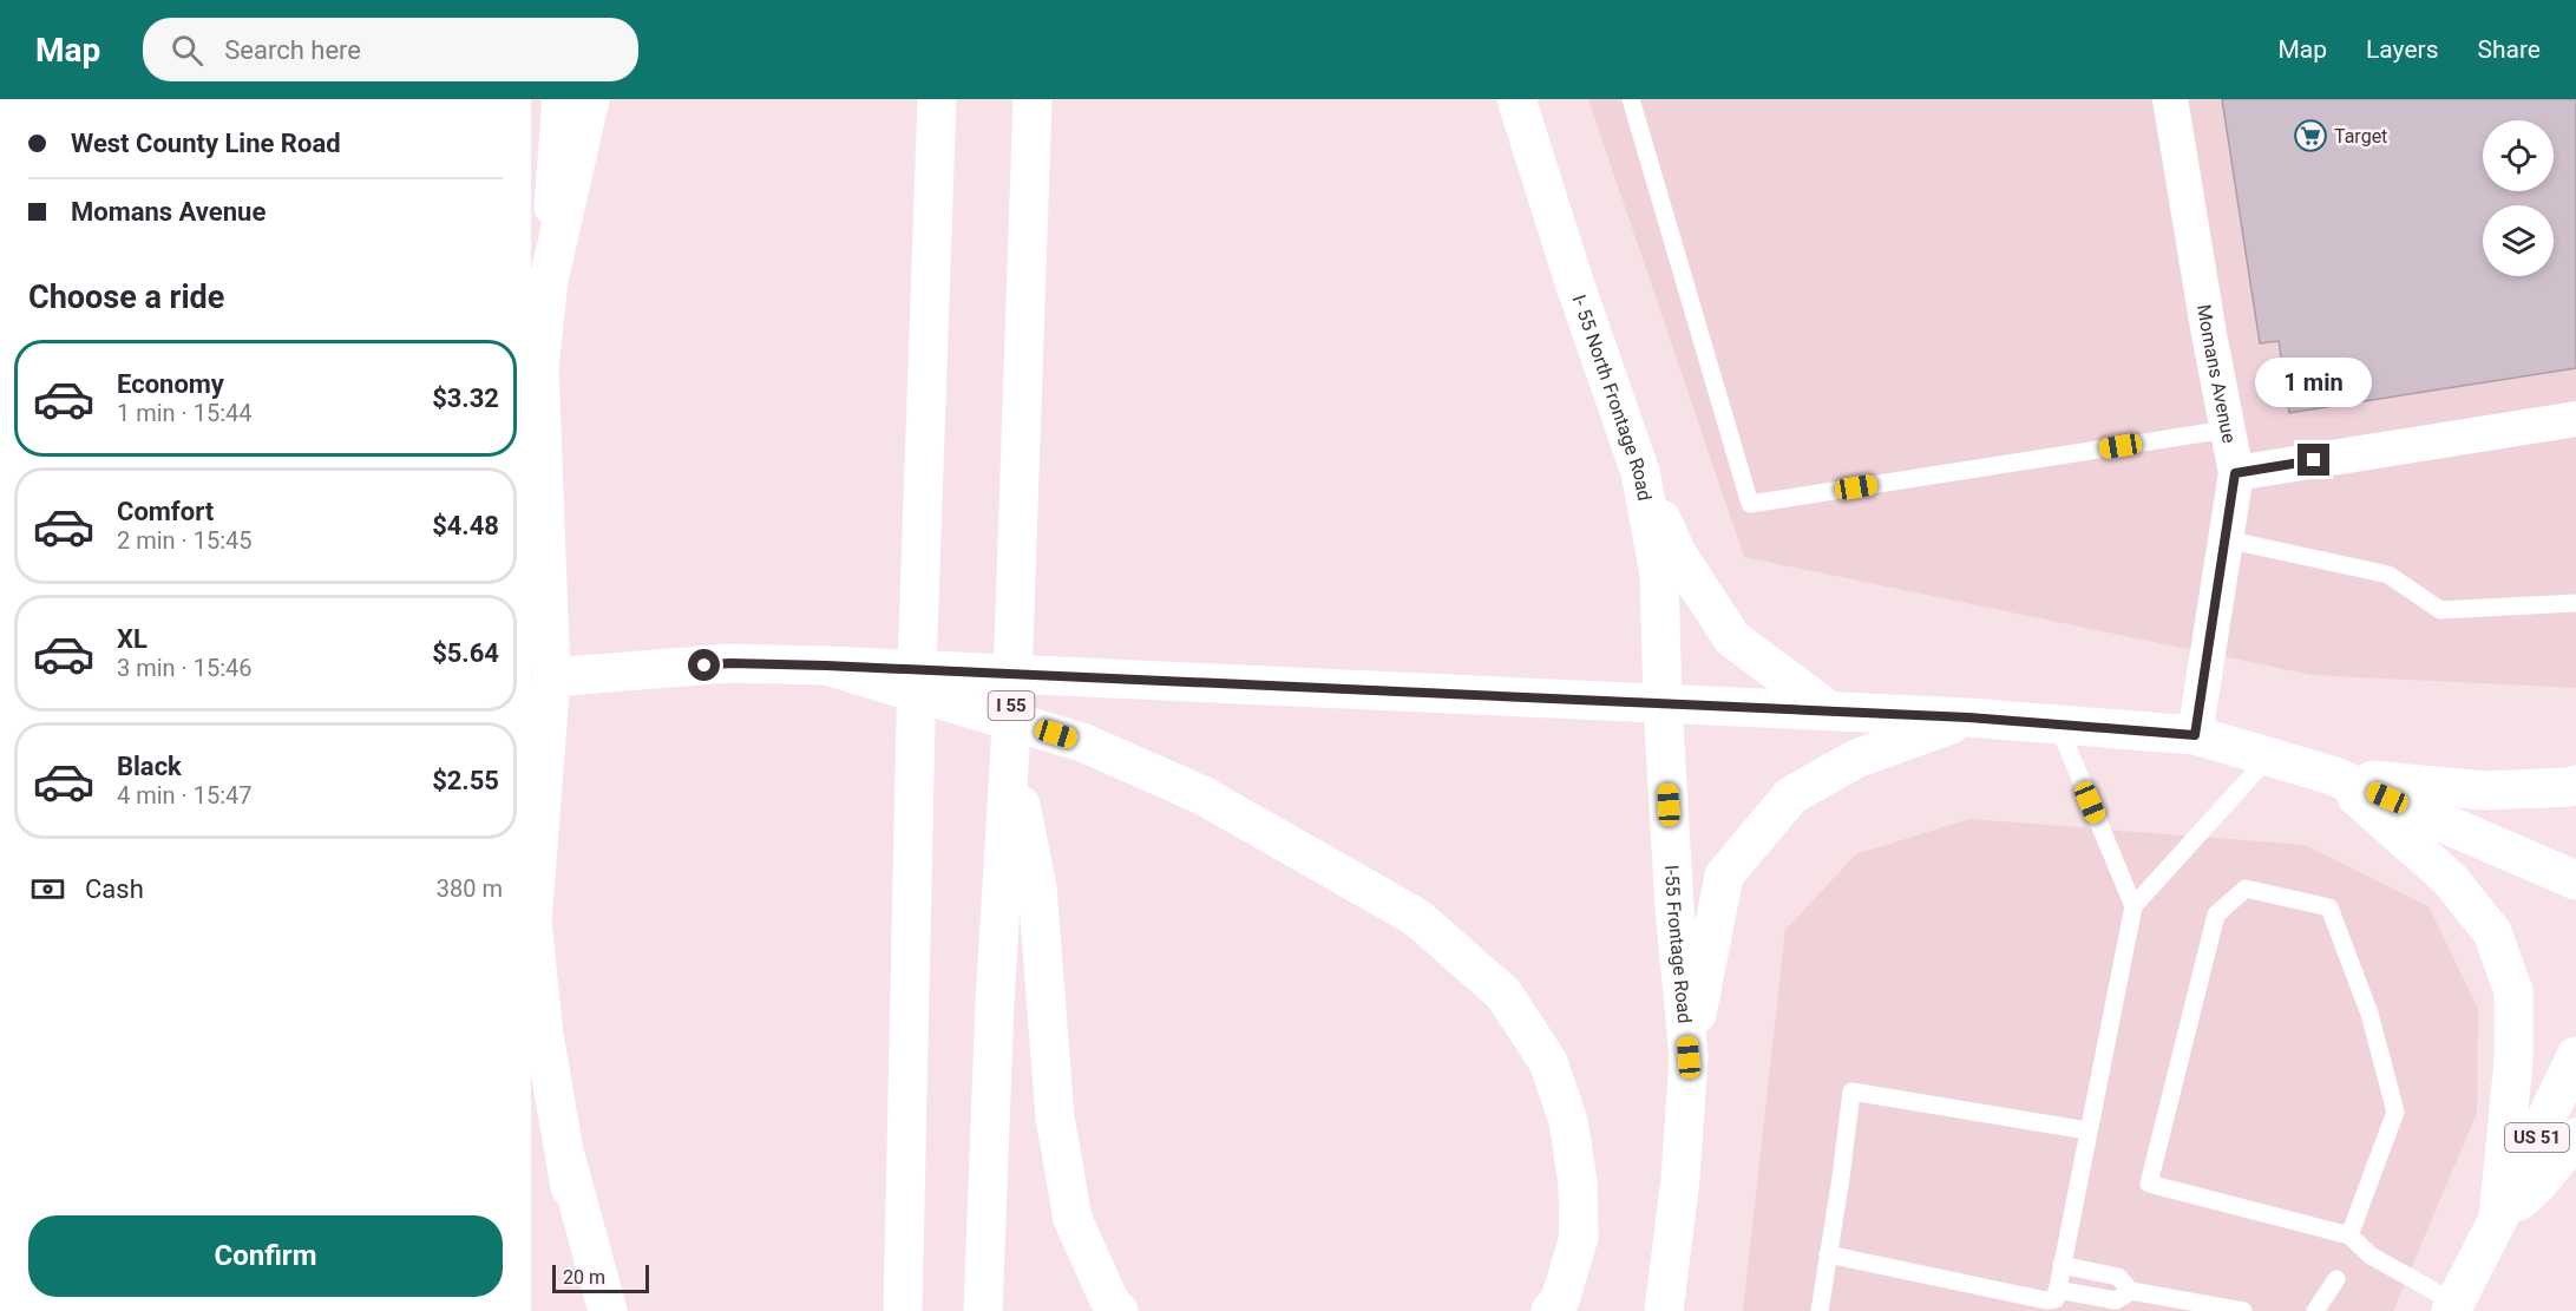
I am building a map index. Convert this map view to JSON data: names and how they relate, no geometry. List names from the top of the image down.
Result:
{
  "streets": {
    "main road": [
      "I- 55 North Frontage Road",
      "I 55",
      "I-55 Frontage Road",
      "US 51"
    ],
    "street": ["Momans Avenue"]
  },
  "crossings": [
    ["I- 55 North Frontage Road", "I-55 Frontage Road"]
  ],
  "places": {
    "supermarket": ["Target"]
  },
  "scale_bar": "20 m",
  "page": {
    "header": "Map",
    "search": "Search here",
    "nav": ["Map", "Layers", "Share"],
    "banner": ["West County Line Road", "Momans Avenue"],
    "heading": "Choose a ride",
    "list": [
      {
        "name": "Economy",
        "note": "1 min · 15:44",
        "value": "$3.32"
      },
      {
        "name": "Comfort",
        "note": "2 min · 15:45",
        "value": "$4.48"
      },
      {
        "name": "XL",
        "note": "3 min · 15:46",
        "value": "$5.64"
      },
      {
        "name": "Black",
        "note": "4 min · 15:47",
        "value": "$2.55"
      }
    ],
    "bubble": "1 min",
    "pay": ["Cash", "380 m"],
    "buttons": "Confirm",
    "scale": "20 m"
  }
}
